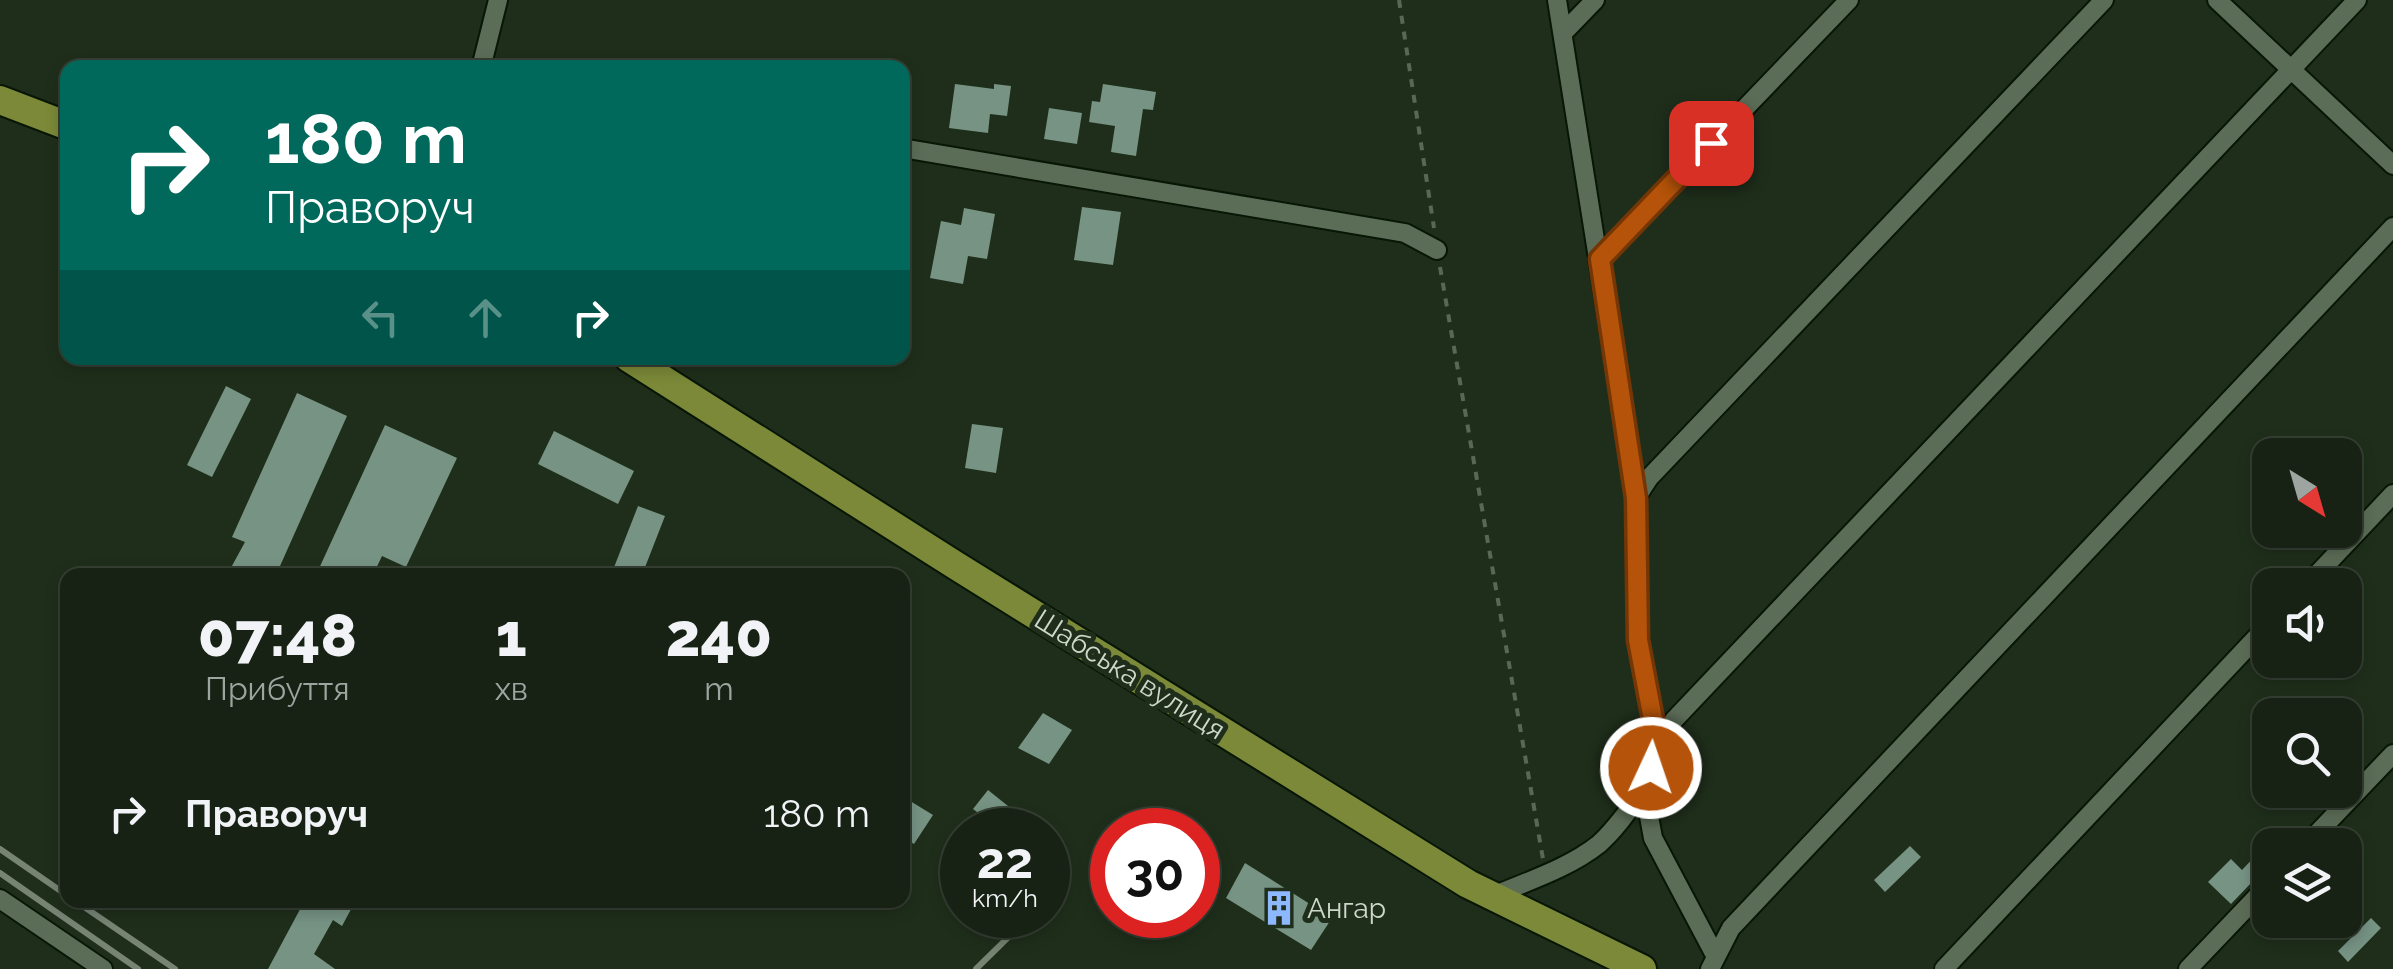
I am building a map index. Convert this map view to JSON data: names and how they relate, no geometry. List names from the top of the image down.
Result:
{
  "streets": {
    "main road": ["Шабська вулиця"]
  },
  "places": {
    "building": ["Ангар"]
  },
  "north": "bottom right",
  "page": {
    "turn": ["180 m", "Праворуч"],
    "eta": [
      "07:48",
      "Прибуття",
      "1",
      "хв",
      "240",
      "m"
    ],
    "list": [
      {
        "name": "Праворуч",
        "value": "180 m"
      }
    ],
    "speed": "22 km/h",
    "limit": "30"
  }
}
